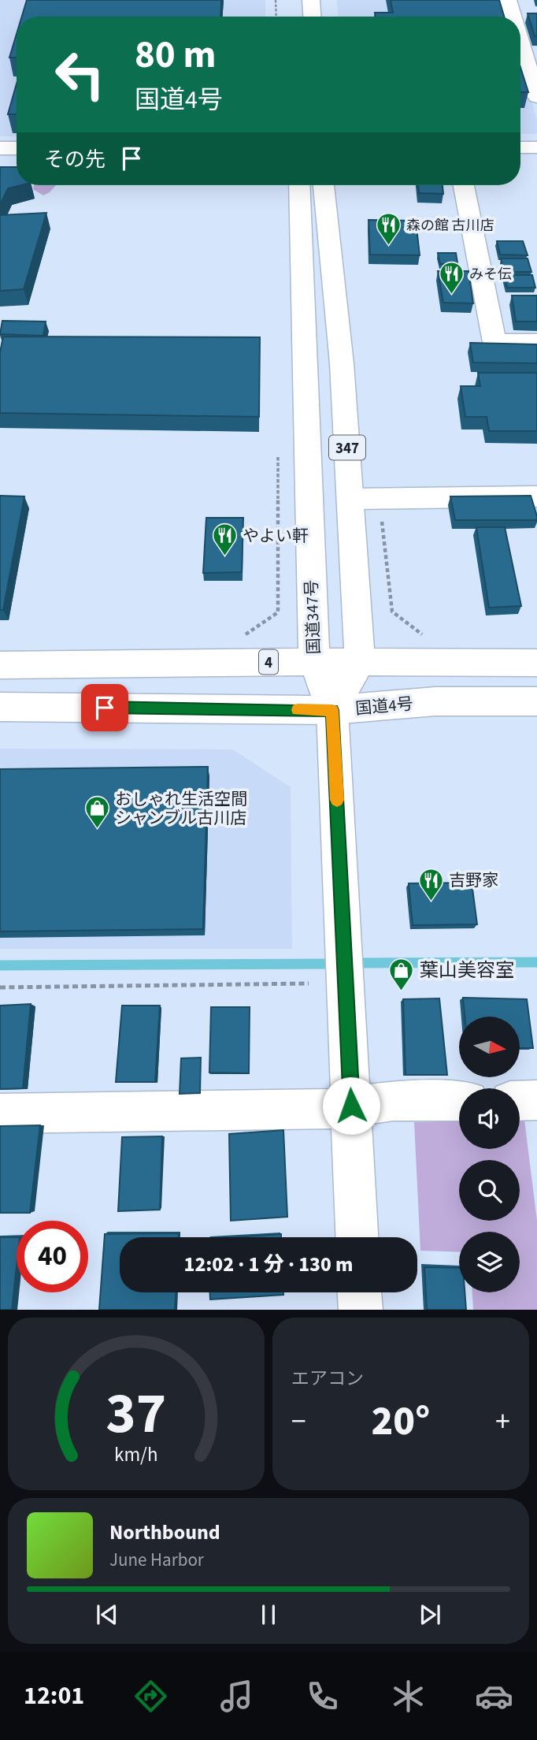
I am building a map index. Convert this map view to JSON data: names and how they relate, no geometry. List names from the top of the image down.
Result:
{
  "streets": {
    "main road": [
      "347",
      "国道347号",
      "4",
      "国道4号"
    ]
  },
  "crossings": [
    ["347", "4"],
    ["国道347号", "4"],
    ["国道347号", "国道4号"]
  ],
  "places": {
    "restaurant": [
      "森の館 古川店",
      "みそ伝",
      "やよい軒",
      "吉野家"
    ],
    "shop": ["おしゃれ生活空間 シャンブル古川店", "葉山美容室"]
  },
  "north": "right",
  "page": {
    "turn": ["80 m", "国道4号"],
    "then": "その先",
    "limit": "40",
    "trip": "12:02 · 1 分 · 130 m",
    "tile": "エアコン",
    "heat": ["−", "20°", "+"],
    "song": ["Northbound", "June Harbor"],
    "tabs": "12:01",
    "gauge": ["37", "km/h"]
  }
}
